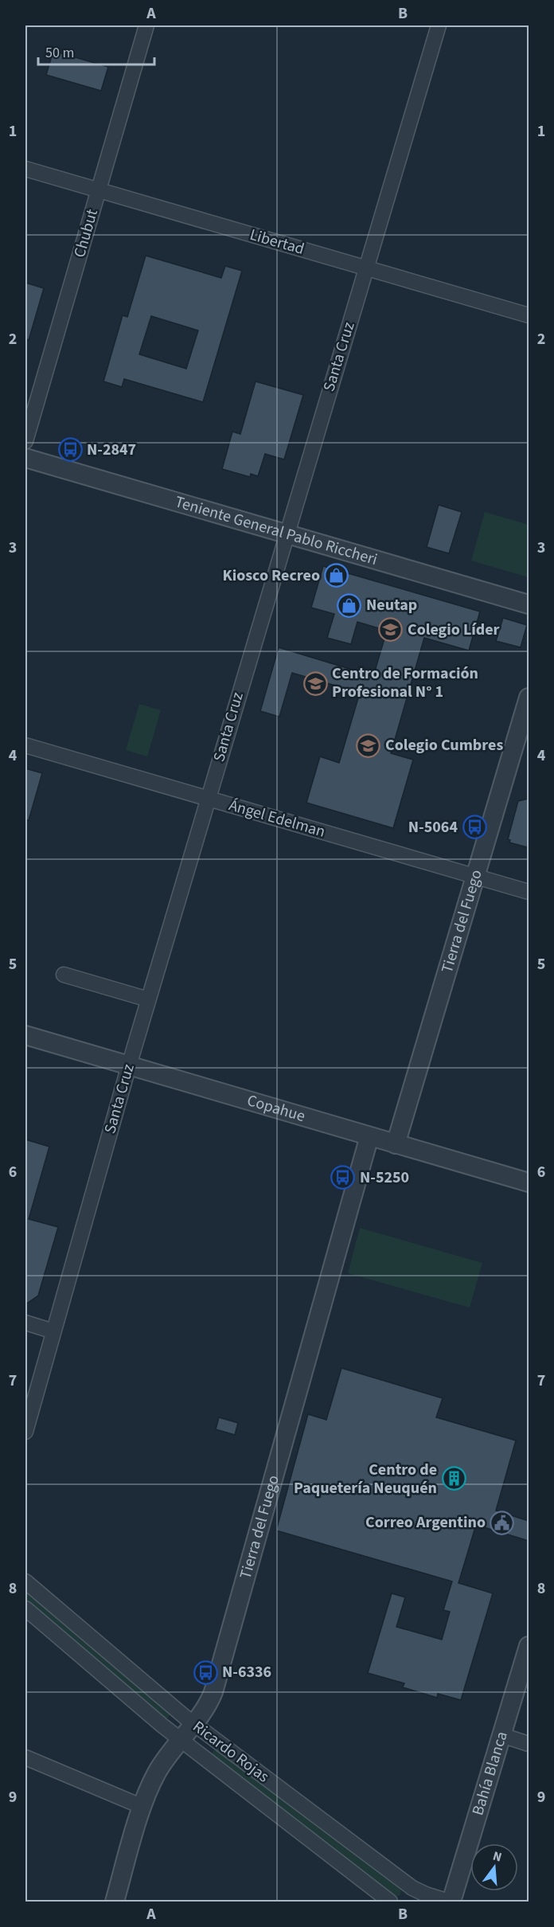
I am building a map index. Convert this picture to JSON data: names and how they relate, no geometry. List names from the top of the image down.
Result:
{
  "streets": {
    "street": [
      "Chubut",
      "Libertad",
      "Santa Cruz",
      "Teniente General Pablo Riccheri",
      "Ángel Edelman",
      "Tierra del Fuego",
      "Copahue",
      "Ricardo Rojas",
      "Bahía Blanca"
    ]
  },
  "crossings": [
    ["Chubut", "Libertad"],
    ["Libertad", "Santa Cruz"],
    ["Santa Cruz", "Teniente General Pablo Riccheri"],
    ["Santa Cruz", "Ángel Edelman"],
    ["Santa Cruz", "Copahue"],
    ["Ángel Edelman", "Tierra del Fuego"],
    ["Tierra del Fuego", "Copahue"],
    ["Tierra del Fuego", "Ricardo Rojas"],
    ["Ricardo Rojas", "Bahía Blanca"]
  ],
  "places": {
    "bus stop": [
      "N-2847",
      "N-5064",
      "N-5250",
      "N-6336"
    ],
    "shop": ["Kiosco Recreo", "Neutap"],
    "school or university": ["Colegio Líder", "Centro de Formación Profesional N° 1", "Colegio Cumbres"],
    "building": ["Centro de Paquetería Neuquén"],
    "public building": ["Correo Argentino"]
  },
  "scale_bar": "50 m",
  "north": "top",
  "grid": {
    "columns": ["A", "B"],
    "rows": [
      "1",
      "2",
      "3",
      "4",
      "5",
      "6",
      "7",
      "8",
      "9"
    ]
  }
}
